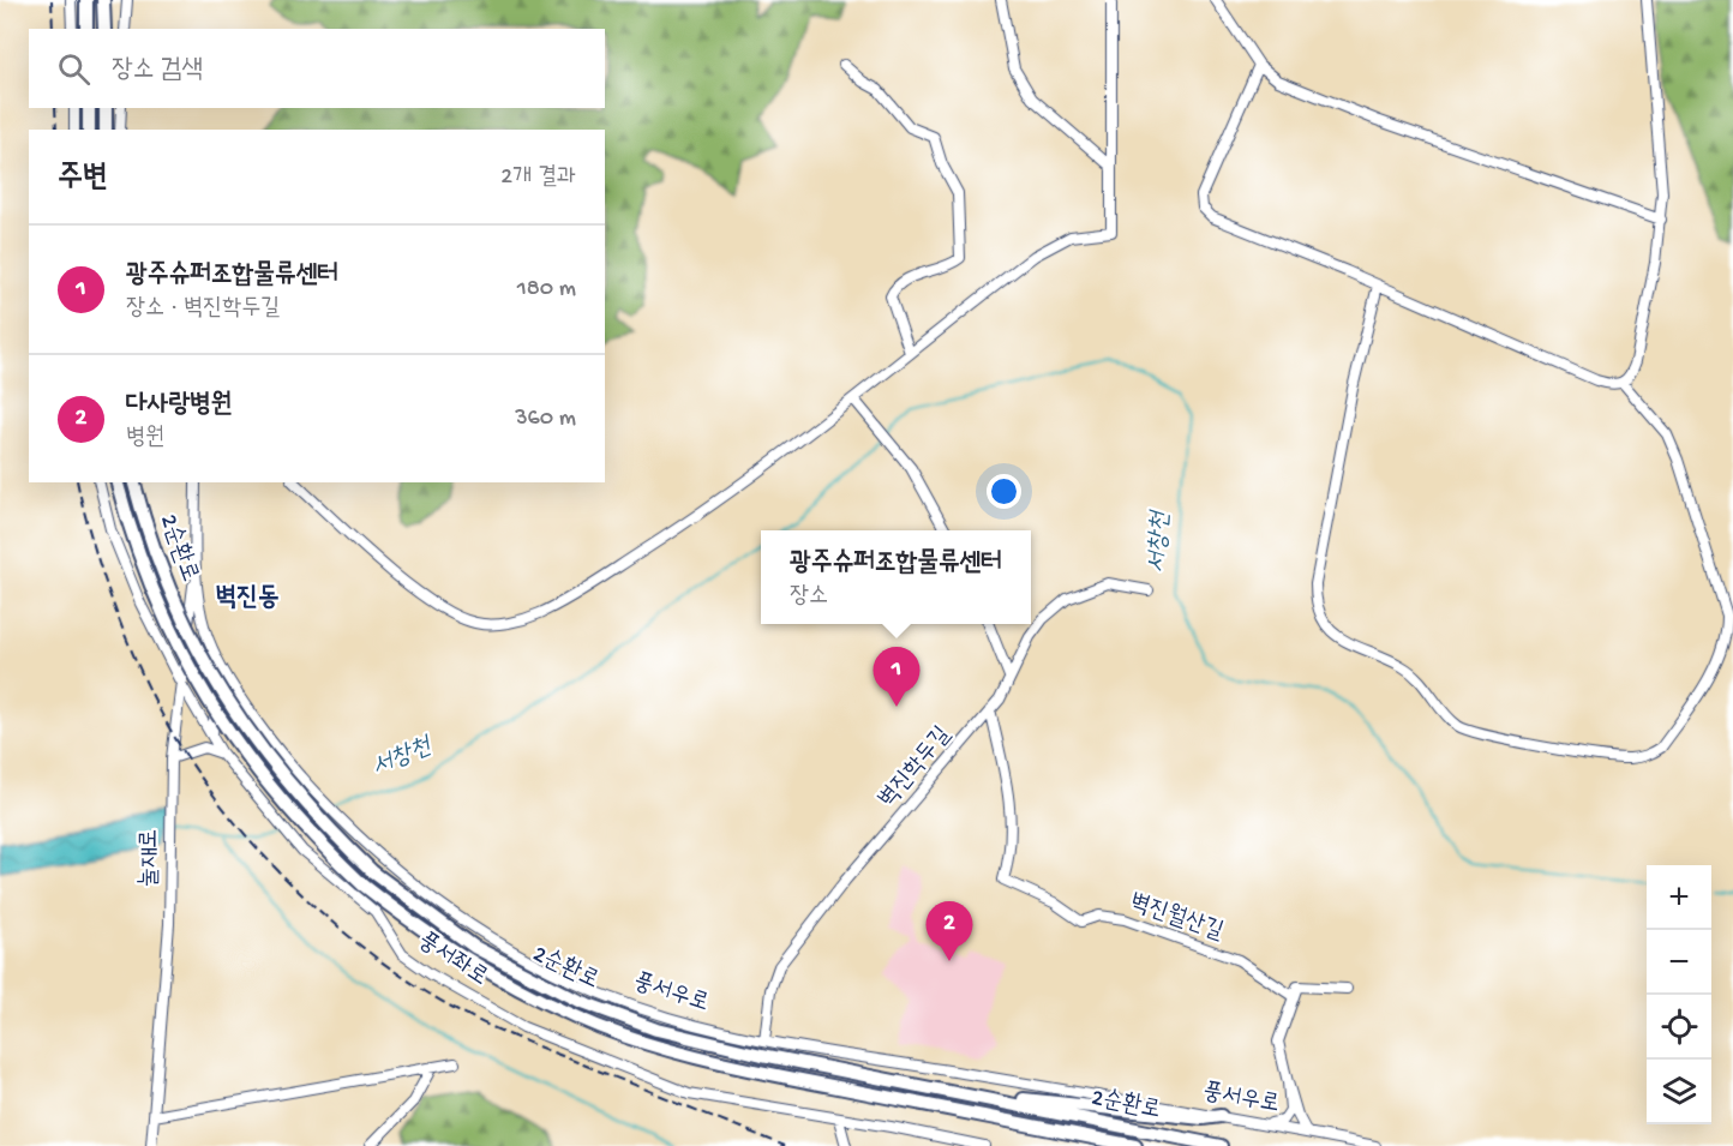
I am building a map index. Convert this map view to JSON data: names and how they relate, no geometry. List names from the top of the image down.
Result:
{
  "streets": {
    "highway": ["2순환로"],
    "street": [
      "벽진학두길",
      "눌재로",
      "벽진월산길",
      "풍서좌로",
      "풍서우로"
    ]
  },
  "crossings": [
    ["벽진학두길", "벽진월산길"],
    ["벽진학두길", "풍서우로"],
    ["눌재로", "풍서좌로"],
    ["눌재로", "풍서우로"]
  ],
  "districts": ["벽진동"],
  "water": ["서창천"],
  "page": {
    "search": "장소 검색",
    "heading": ["주변", "2개 결과"],
    "list": [
      {
        "mark": "1",
        "name": "광주슈퍼조합물류센터",
        "note": "장소 · 벽진학두길",
        "value": "180 m"
      },
      {
        "mark": "2",
        "name": "다사랑병원",
        "note": "병원",
        "value": "360 m"
      }
    ],
    "popup": ["광주슈퍼조합물류센터", "장소"],
    "pins": ["1", "2"],
    "map_buttons": ["+", "−"]
  }
}
